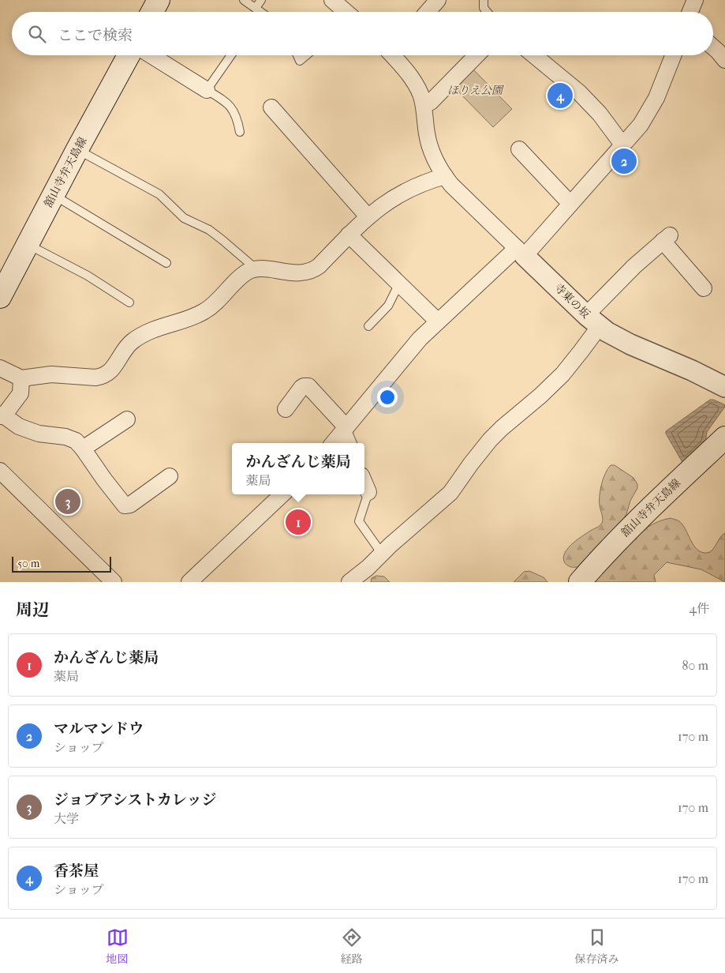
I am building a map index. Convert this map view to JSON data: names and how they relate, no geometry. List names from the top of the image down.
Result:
{
  "streets": {
    "main road": ["舘山寺弁天島線"],
    "street": ["寺東の坂"]
  },
  "parks": ["ほりえ公園"],
  "scale_bar": "50 m",
  "page": {
    "search": "ここで検索",
    "pins": [
      "4",
      "2",
      "3",
      "1"
    ],
    "popup": ["かんざんじ薬局", "薬局"],
    "scale": "50 m",
    "heading": ["周辺", "4件"],
    "list": [
      {
        "mark": "1",
        "name": "かんざんじ薬局",
        "note": "薬局",
        "value": "80 m"
      },
      {
        "mark": "2",
        "name": "マルマンドウ",
        "note": "ショップ",
        "value": "170 m"
      },
      {
        "mark": "3",
        "name": "ジョブアシストカレッジ",
        "note": "大学",
        "value": "170 m"
      },
      {
        "mark": "4",
        "name": "香茶屋",
        "note": "ショップ",
        "value": "170 m"
      }
    ],
    "nav": ["地図", "経路", "保存済み"]
  }
}
